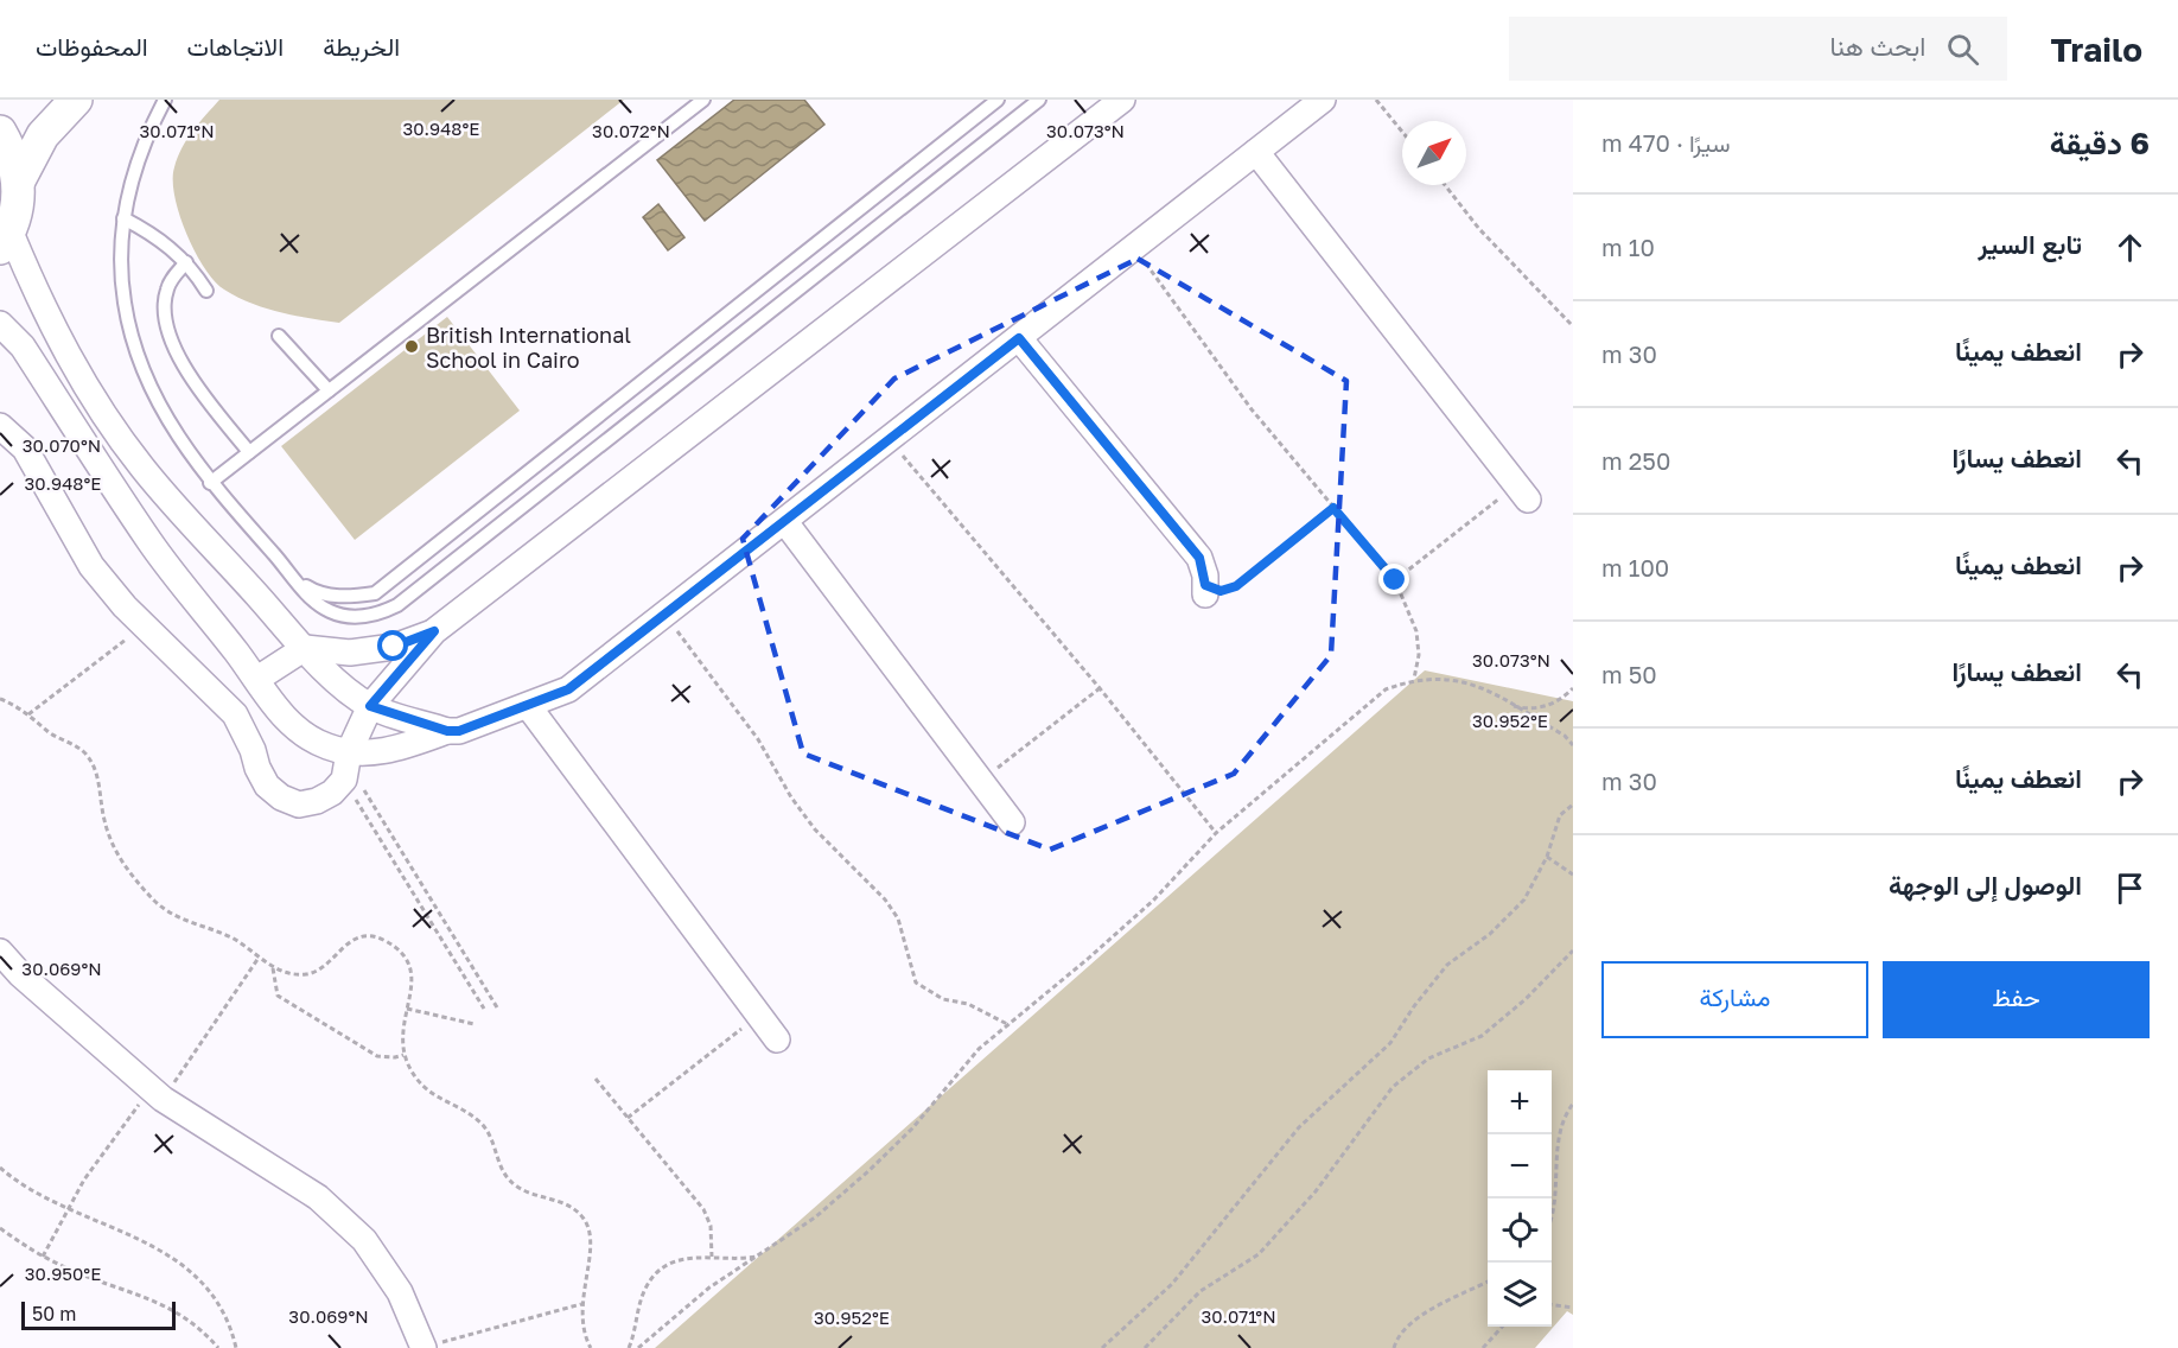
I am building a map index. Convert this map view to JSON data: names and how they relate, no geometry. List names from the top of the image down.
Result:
{
  "places": ["British International School in Cairo"],
  "scale_bar": "50 m",
  "north": "top right",
  "page": {
    "header": "Trailo",
    "search": "ابحث هنا",
    "nav": ["الخريطة", "الاتجاهات", "المحفوظات"],
    "heading": ["6 دقيقة", "سيرًا · 470 m"],
    "list": [
      ["تابع السير", "10 m"],
      ["انعطف يمينًا", "30 m"],
      ["انعطف يسارًا", "250 m"],
      ["انعطف يمينًا", "100 m"],
      ["انعطف يسارًا", "50 m"],
      ["انعطف يمينًا", "30 m"],
      "الوصول إلى الوجهة"
    ],
    "buttons": ["حفظ", "مشاركة"],
    "map_buttons": ["+", "−"],
    "scale": "50 m"
  },
  "coordinates": [
    "30.948°E",
    "30.071°N",
    "30.072°N",
    "30.073°N",
    "30.070°N",
    "30.952°E",
    "30.069°N",
    "30.950°E"
  ]
}
